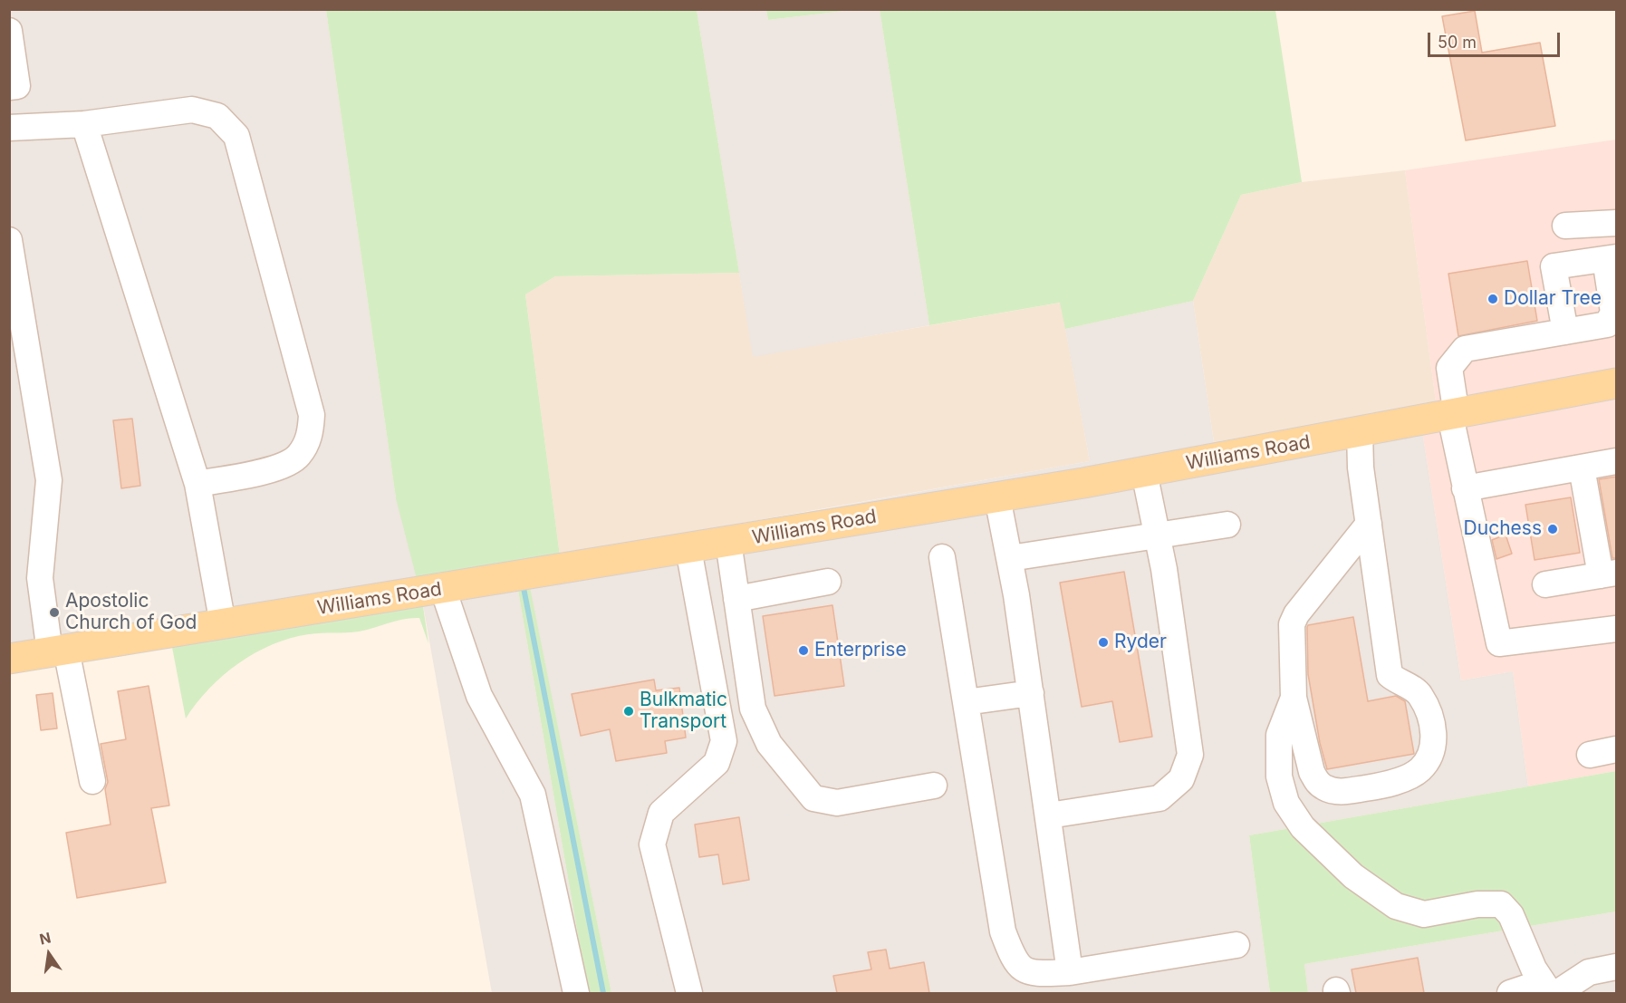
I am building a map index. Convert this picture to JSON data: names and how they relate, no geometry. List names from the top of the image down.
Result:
{
  "streets": {
    "main road": ["Williams Road"]
  },
  "places": [
    "Dollar Tree",
    "Duchess",
    "Apostolic Church of God",
    "Ryder",
    "Enterprise",
    "Bulkmatic Transport"
  ],
  "scale_bar": "50 m",
  "north": "top"
}
